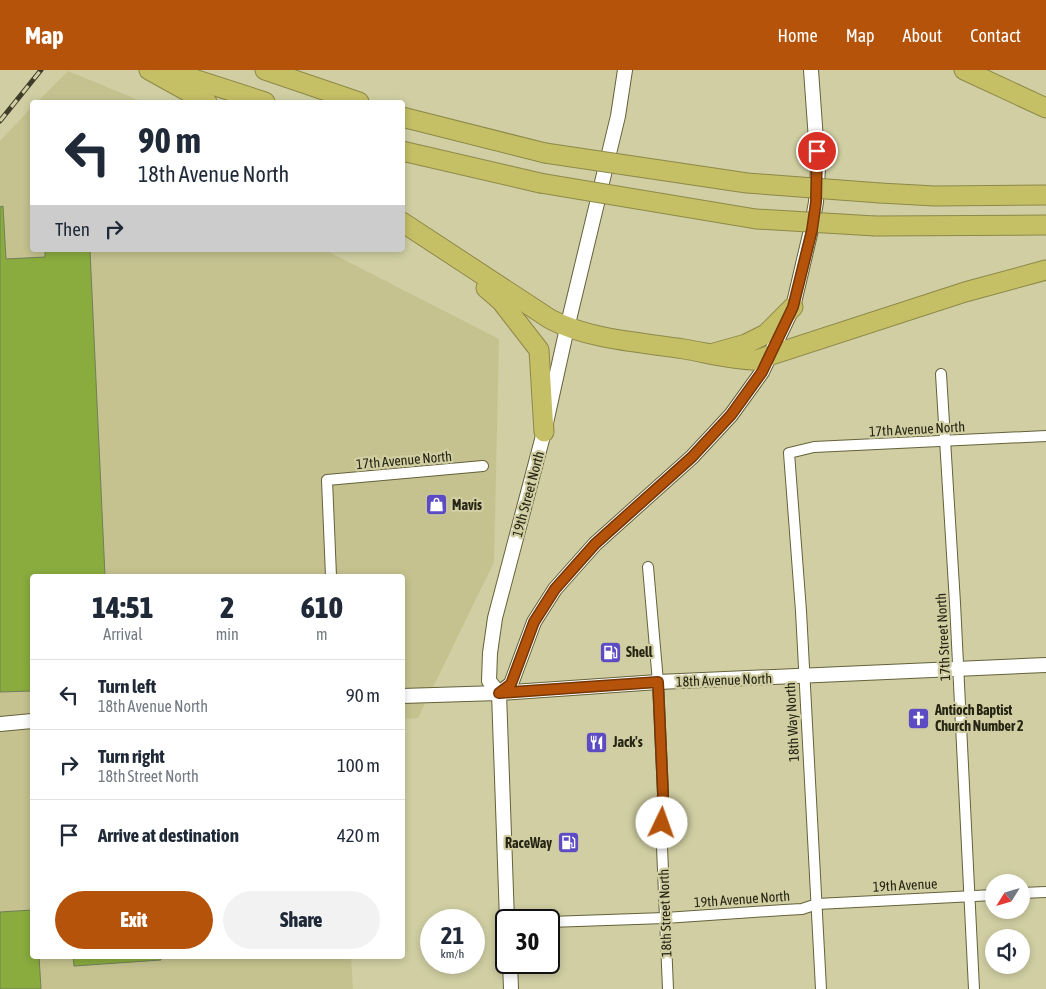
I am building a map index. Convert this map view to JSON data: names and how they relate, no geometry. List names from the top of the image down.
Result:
{
  "streets": {
    "main road": ["19th Street North", "18th Avenue North"],
    "street": [
      "17th Avenue North",
      "17th Street North",
      "18th Way North",
      "19th Avenue",
      "19th Avenue North",
      "18th Street North"
    ]
  },
  "crossings": [
    ["17th Avenue North", "17th Street North"],
    ["17th Avenue North", "18th Way North"],
    ["19th Street North", "18th Avenue North"],
    ["17th Street North", "18th Avenue North"],
    ["17th Street North", "19th Avenue"],
    ["18th Avenue North", "18th Way North"],
    ["18th Avenue North", "18th Street North"],
    ["18th Way North", "19th Avenue"],
    ["18th Way North", "19th Avenue North"],
    ["19th Avenue", "19th Avenue North"],
    ["19th Avenue North", "18th Street North"]
  ],
  "places": {
    "shop": ["Mavis"],
    "fuel station": ["Shell", "RaceWay"],
    "church": ["Antioch Baptist Church Number 2"],
    "restaurant": ["Jack's"]
  },
  "north": "bottom left",
  "page": {
    "header": "Map",
    "nav": [
      "Home",
      "Map",
      "About",
      "Contact"
    ],
    "turn": ["90 m", "18th Avenue North"],
    "then": "Then",
    "eta": [
      "14:51",
      "Arrival",
      "2",
      "min",
      "610",
      "m"
    ],
    "list": [
      {
        "name": "Turn left",
        "note": "18th Avenue North",
        "value": "90 m"
      },
      {
        "name": "Turn right",
        "note": "18th Street North",
        "value": "100 m"
      },
      {
        "name": "Arrive at destination",
        "value": "420 m"
      }
    ],
    "buttons": ["Exit", "Share"],
    "speed": "21 km/h",
    "limit": "30"
  }
}
